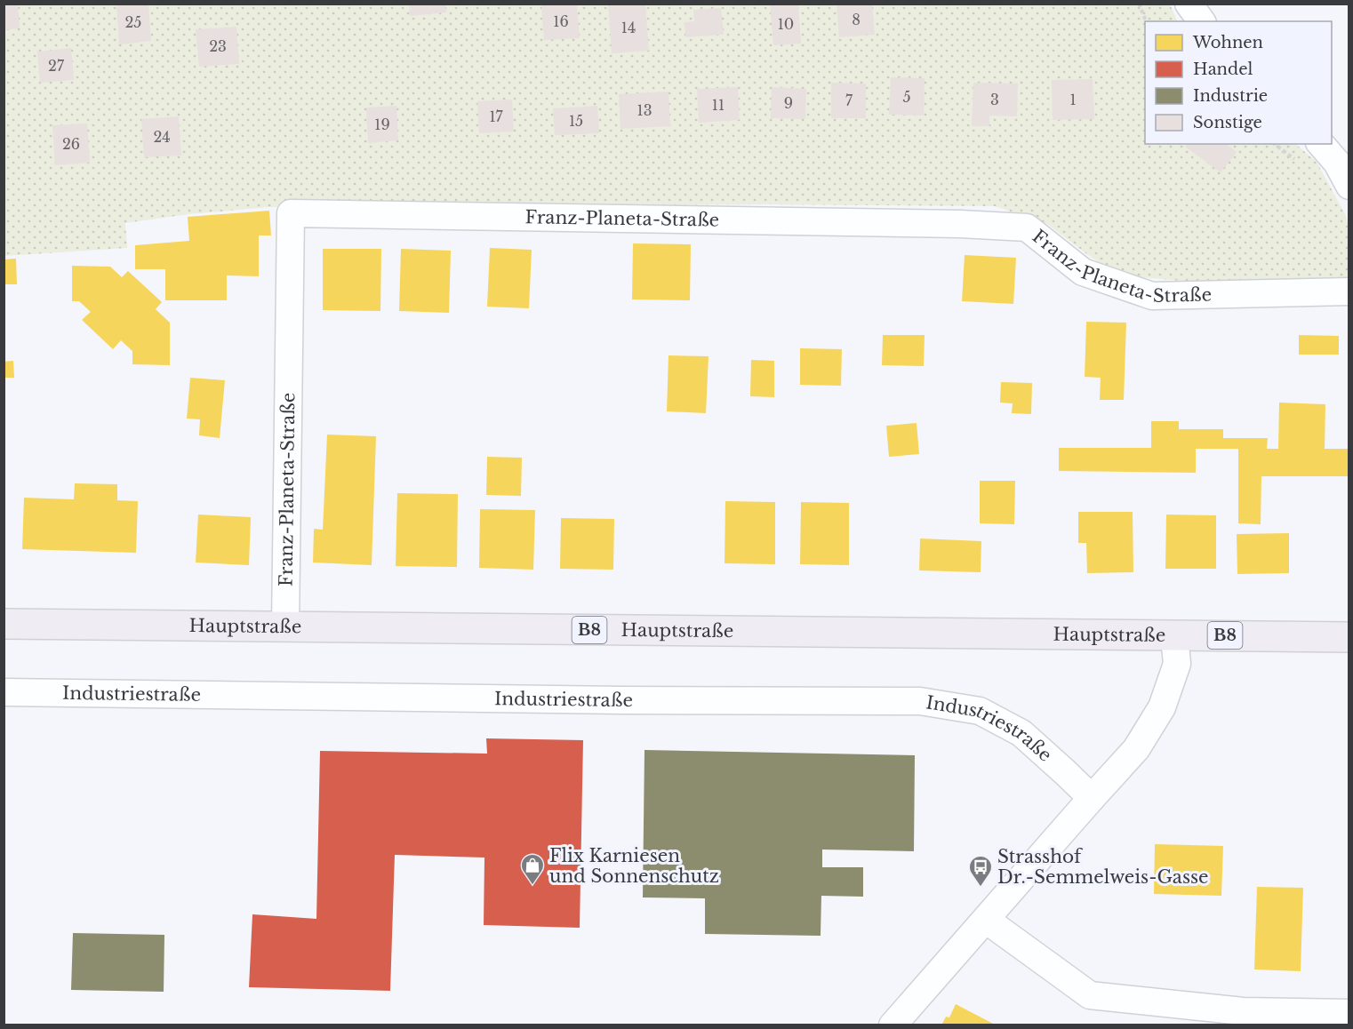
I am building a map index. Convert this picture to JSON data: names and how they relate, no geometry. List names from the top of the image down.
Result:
{
  "streets": {
    "main road": ["Hauptstraße", "B8"],
    "street": ["Franz-Planeta-Straße", "Industriestraße"]
  },
  "crossings": [
    ["Franz-Planeta-Straße", "Hauptstraße"]
  ],
  "places": {
    "shop": ["Flix Karniesen und Sonnenschutz"],
    "bus stop": ["Strasshof Dr.-Semmelweis-Gasse"]
  },
  "house_numbers": [
    "8",
    "16",
    "25",
    "10",
    "14",
    "23",
    "27",
    "5",
    "3",
    "1",
    "7",
    "9",
    "11",
    "13",
    "17",
    "15",
    "19",
    "24",
    "26"
  ],
  "legend": [
    "Wohnen",
    "Handel",
    "Industrie",
    "Sonstige"
  ]
}
